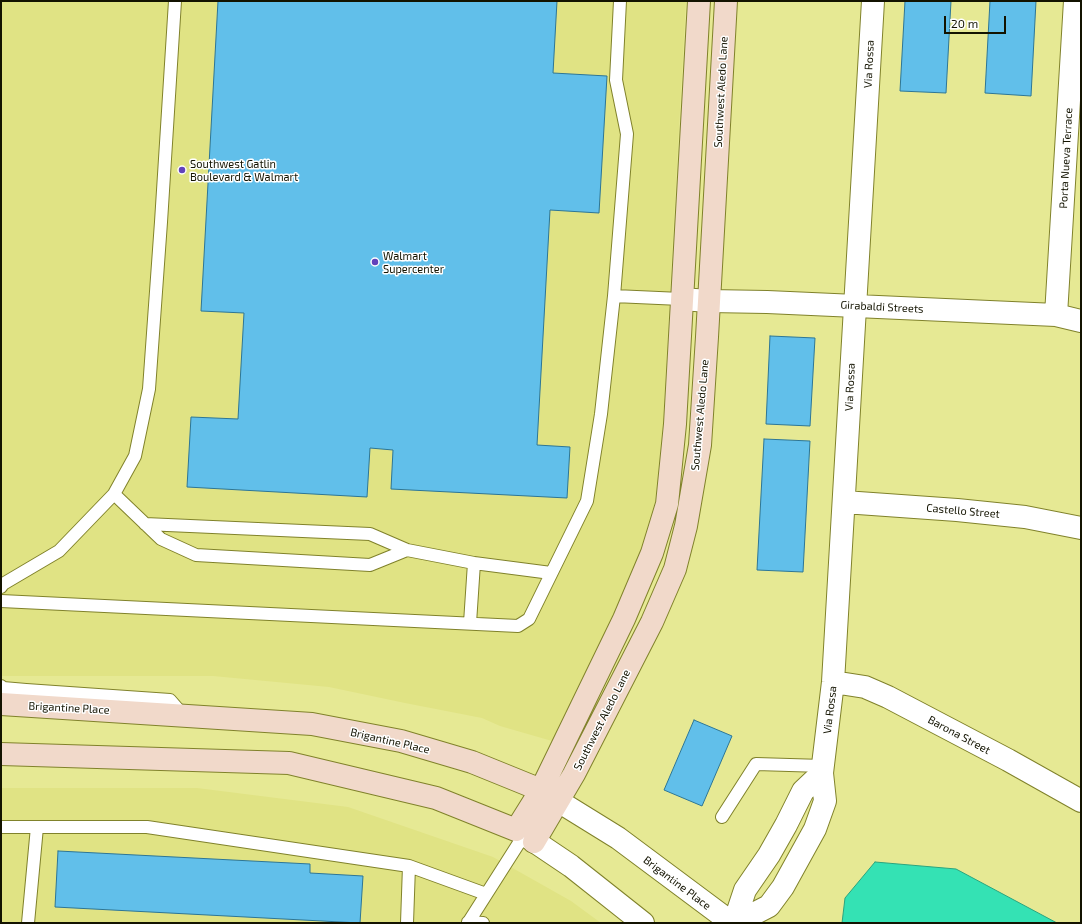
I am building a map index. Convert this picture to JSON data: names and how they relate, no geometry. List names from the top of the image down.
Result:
{
  "streets": {
    "street": [
      "Via Rossa",
      "Southwest Aledo Lane",
      "Porta Nueva Terrace",
      "Girabaldi Streets",
      "Castello Street",
      "Brigantine Place",
      "Barona Street"
    ]
  },
  "crossings": [
    ["Via Rossa", "Girabaldi Streets"],
    ["Via Rossa", "Castello Street"],
    ["Via Rossa", "Brigantine Place"],
    ["Via Rossa", "Barona Street"],
    ["Southwest Aledo Lane", "Girabaldi Streets"],
    ["Southwest Aledo Lane", "Brigantine Place"],
    ["Porta Nueva Terrace", "Girabaldi Streets"]
  ],
  "places": ["Southwest Gatlin Boulevard & Walmart", "Walmart Supercenter"],
  "scale_bar": "20 m"
}
